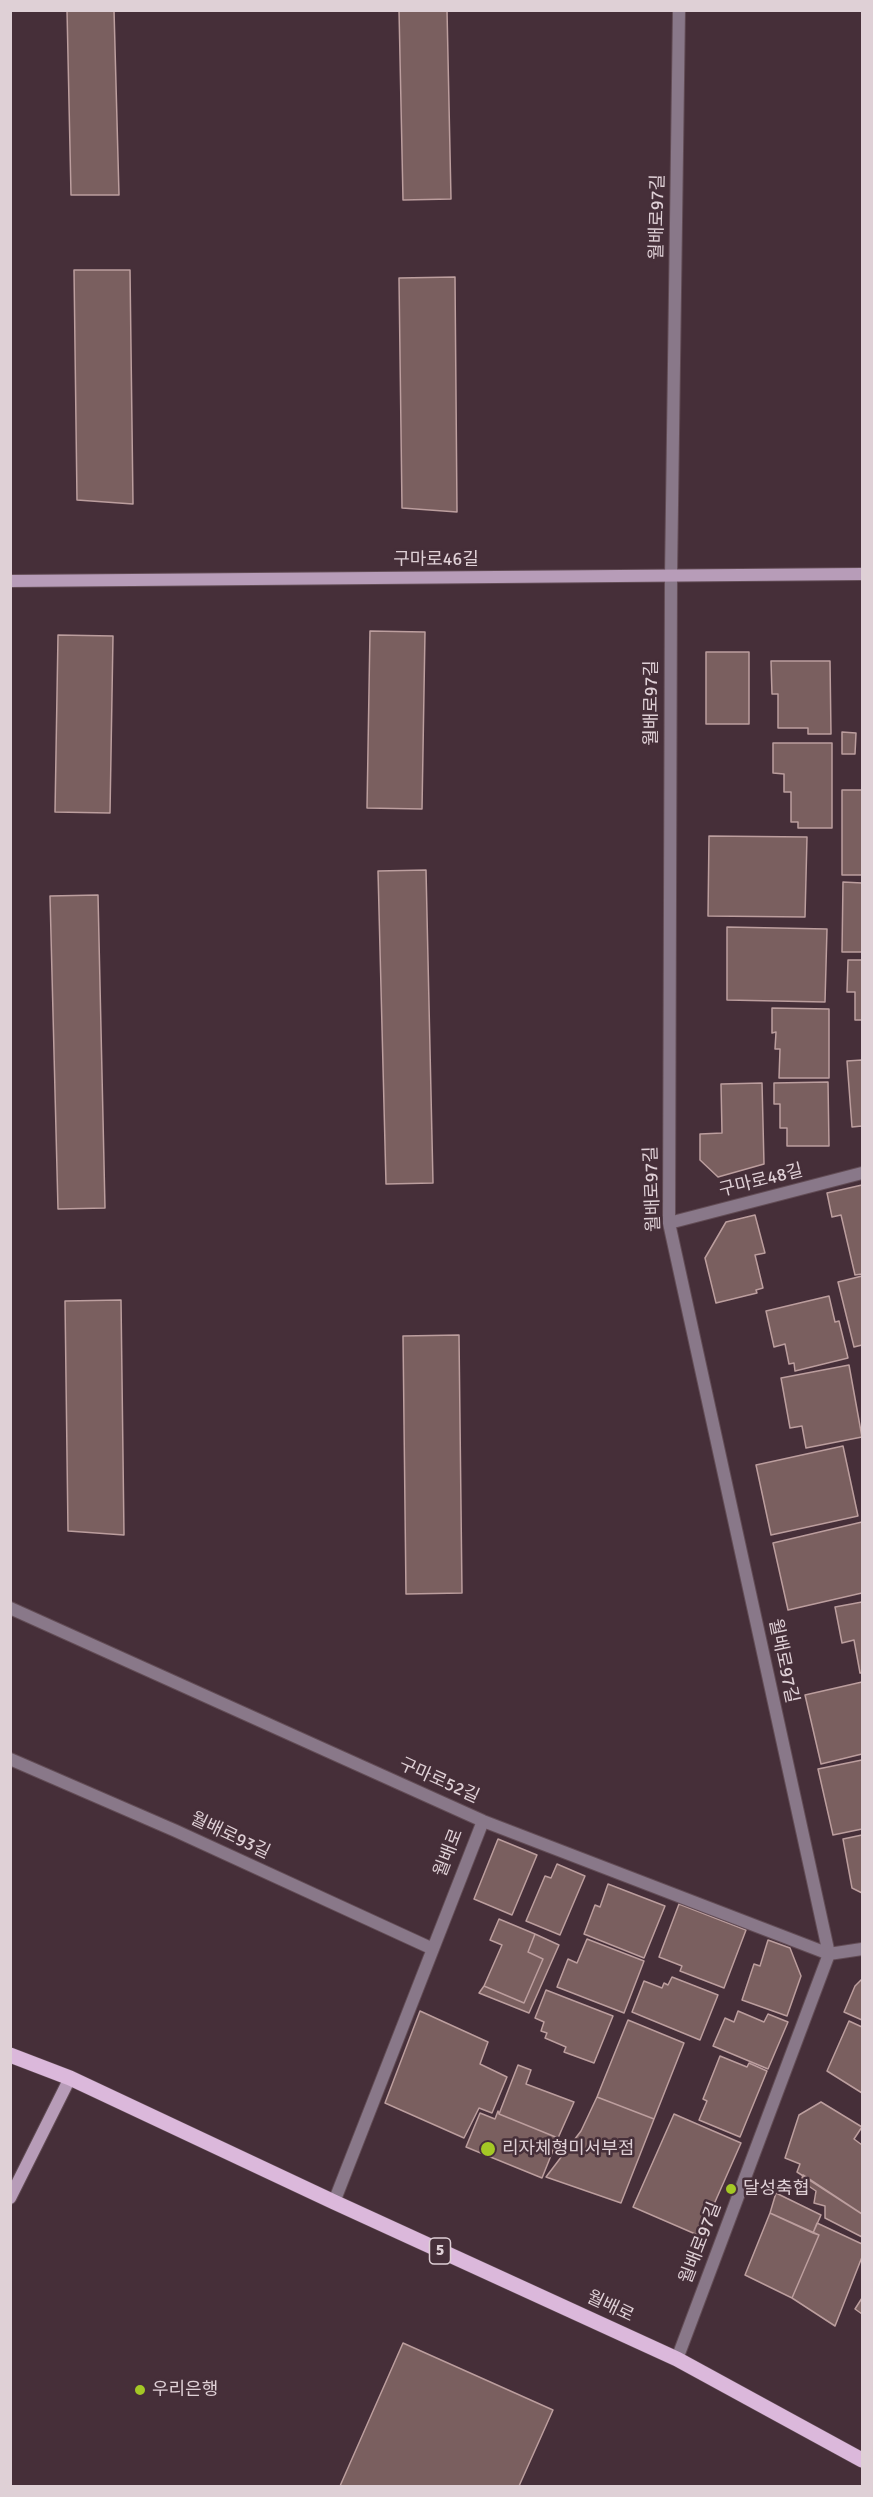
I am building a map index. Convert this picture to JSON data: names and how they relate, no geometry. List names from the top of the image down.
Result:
{
  "streets": {
    "main road": ["구마로46길", "월배로", "5"],
    "street": [
      "월배로97길",
      "구마로48길",
      "구마로52길",
      "월배로93길"
    ]
  },
  "crossings": [
    ["월배로97길", "구마로46길"],
    ["월배로97길", "구마로48길"],
    ["월배로97길", "구마로52길"],
    ["월배로97길", "월배로"],
    ["구마로52길", "월배로"],
    ["월배로93길", "월배로"]
  ],
  "places": ["리자체형미서부점", "달성축협", "우리은행"]
}
